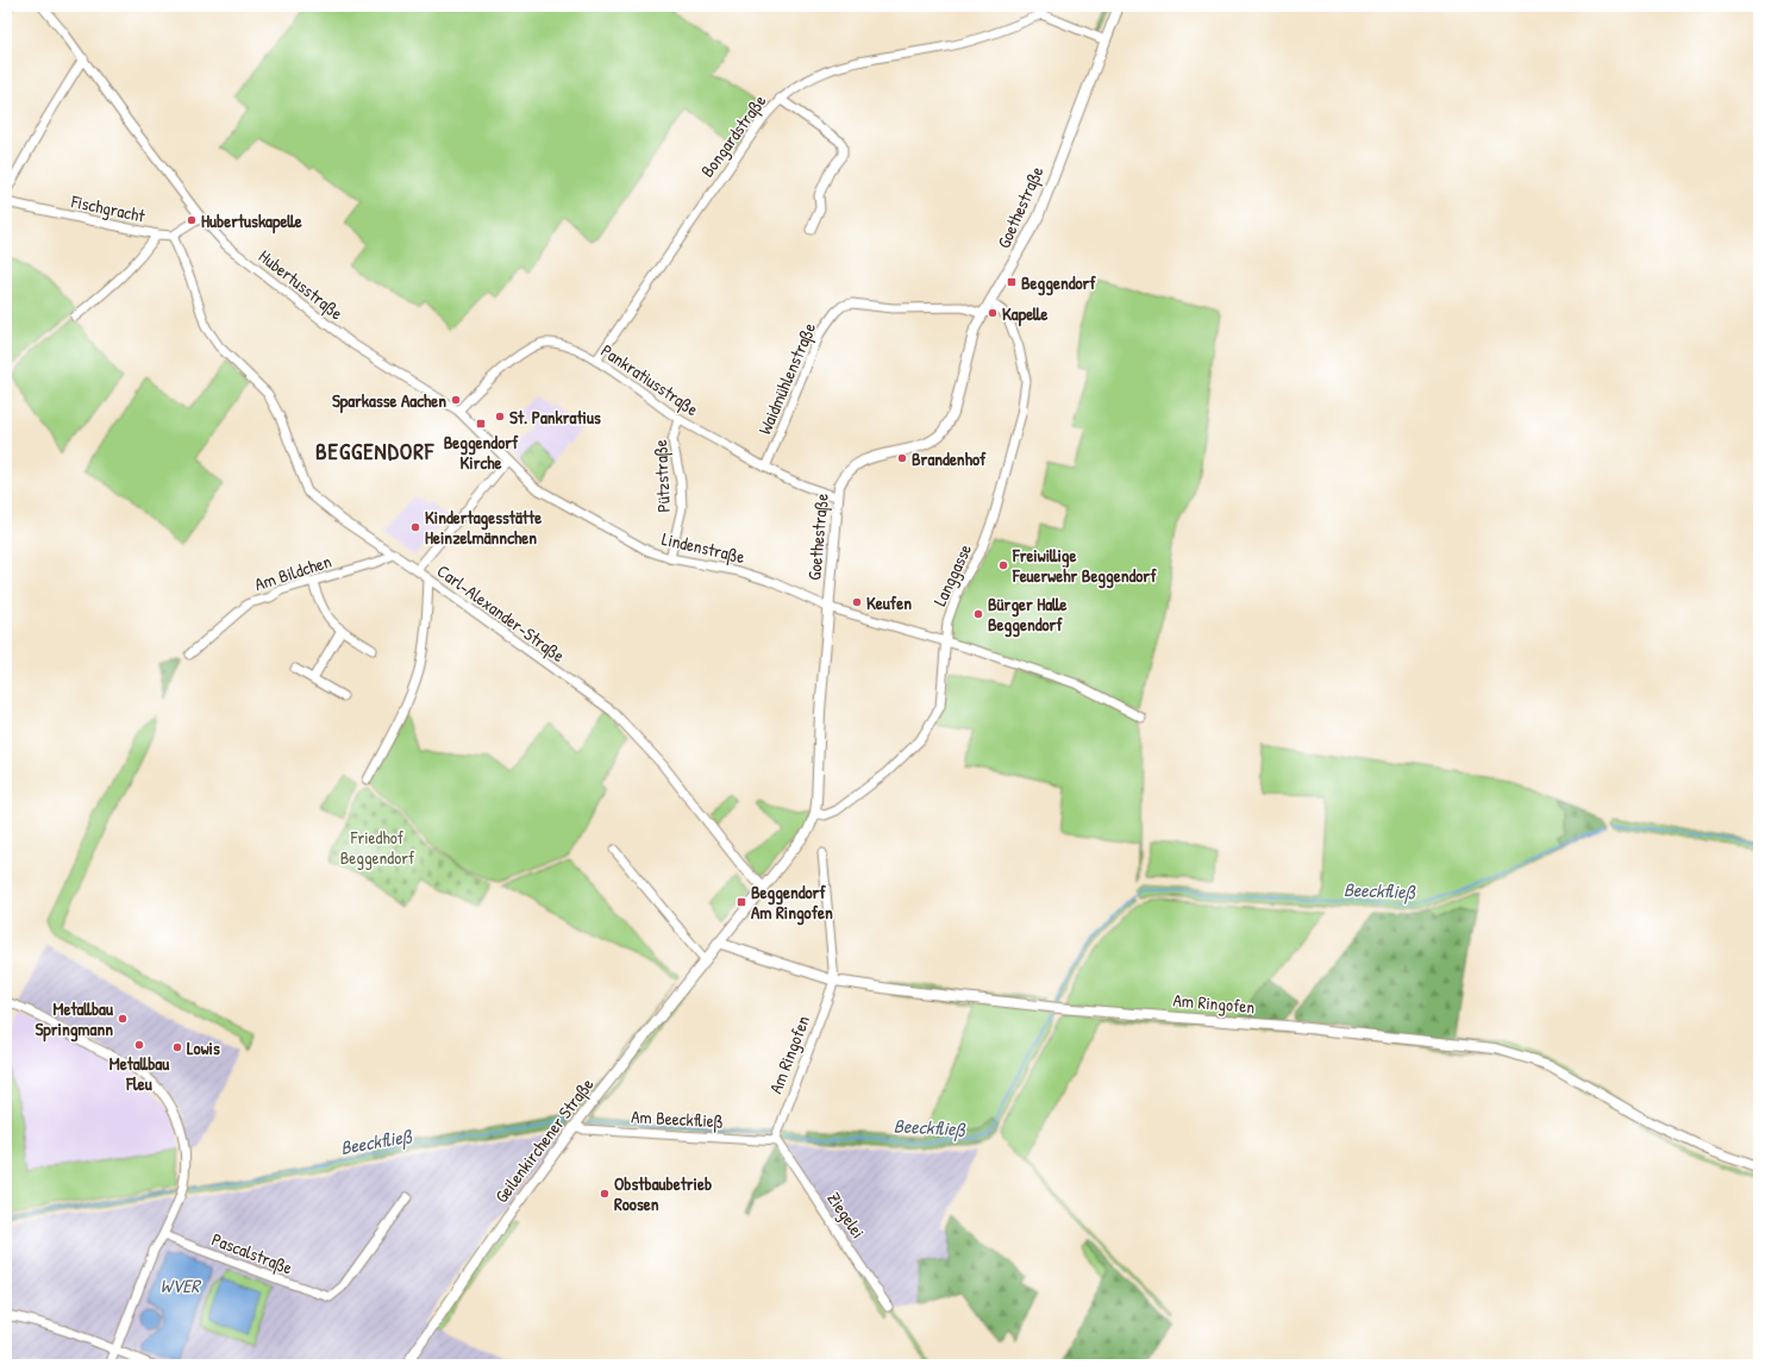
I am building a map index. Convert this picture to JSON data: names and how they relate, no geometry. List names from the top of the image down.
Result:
{
  "streets": {
    "street": [
      "Bongardstraße",
      "Goethestraße",
      "Fischgracht",
      "Hubertusstraße",
      "Waidmühlenstraße",
      "Pankratiusstraße",
      "Pützstraße",
      "Lindenstraße",
      "Am Bildchen",
      "Langgasse",
      "Carl-Alexander-Straße",
      "Am Ringofen",
      "Am Beeckfließ",
      "Geilenkirchener Straße",
      "Ziegelei",
      "Pascalstraße"
    ]
  },
  "crossings": [
    ["Bongardstraße", "Goethestraße"],
    ["Bongardstraße", "Pankratiusstraße"],
    ["Goethestraße", "Waidmühlenstraße"],
    ["Goethestraße", "Pankratiusstraße"],
    ["Goethestraße", "Lindenstraße"],
    ["Goethestraße", "Langgasse"],
    ["Goethestraße", "Carl-Alexander-Straße"],
    ["Goethestraße", "Am Ringofen"],
    ["Goethestraße", "Geilenkirchener Straße"],
    ["Fischgracht", "Carl-Alexander-Straße"],
    ["Hubertusstraße", "Pankratiusstraße"],
    ["Hubertusstraße", "Lindenstraße"],
    ["Waidmühlenstraße", "Pankratiusstraße"],
    ["Pankratiusstraße", "Pützstraße"],
    ["Pützstraße", "Lindenstraße"],
    ["Lindenstraße", "Langgasse"],
    ["Am Bildchen", "Carl-Alexander-Straße"],
    ["Am Ringofen", "Am Beeckfließ"],
    ["Am Ringofen", "Geilenkirchener Straße"],
    ["Am Ringofen", "Ziegelei"],
    ["Am Beeckfließ", "Geilenkirchener Straße"],
    ["Am Beeckfließ", "Ziegelei"]
  ],
  "districts": ["BEGGENDORF"],
  "water": ["Beeckfließ", "WVER"],
  "parks": ["Friedhof Beggendorf"],
  "places": {
    "other": [
      "Hubertuskapelle",
      "Kapelle",
      "Sparkasse Aachen",
      "St. Pankratius",
      "Brandenhof",
      "Kindertagesstätte Heinzelmännchen",
      "Freiwillige Feuerwehr Beggendorf",
      "Keufen",
      "Bürger Halle Beggendorf",
      "Metallbau Springmann",
      "Metallbau Fleu",
      "Lowis",
      "Obstbaubetrieb Roosen"
    ],
    "transit": ["Beggendorf", "Beggendorf Kirche", "Beggendorf Am Ringofen"]
  }
}
